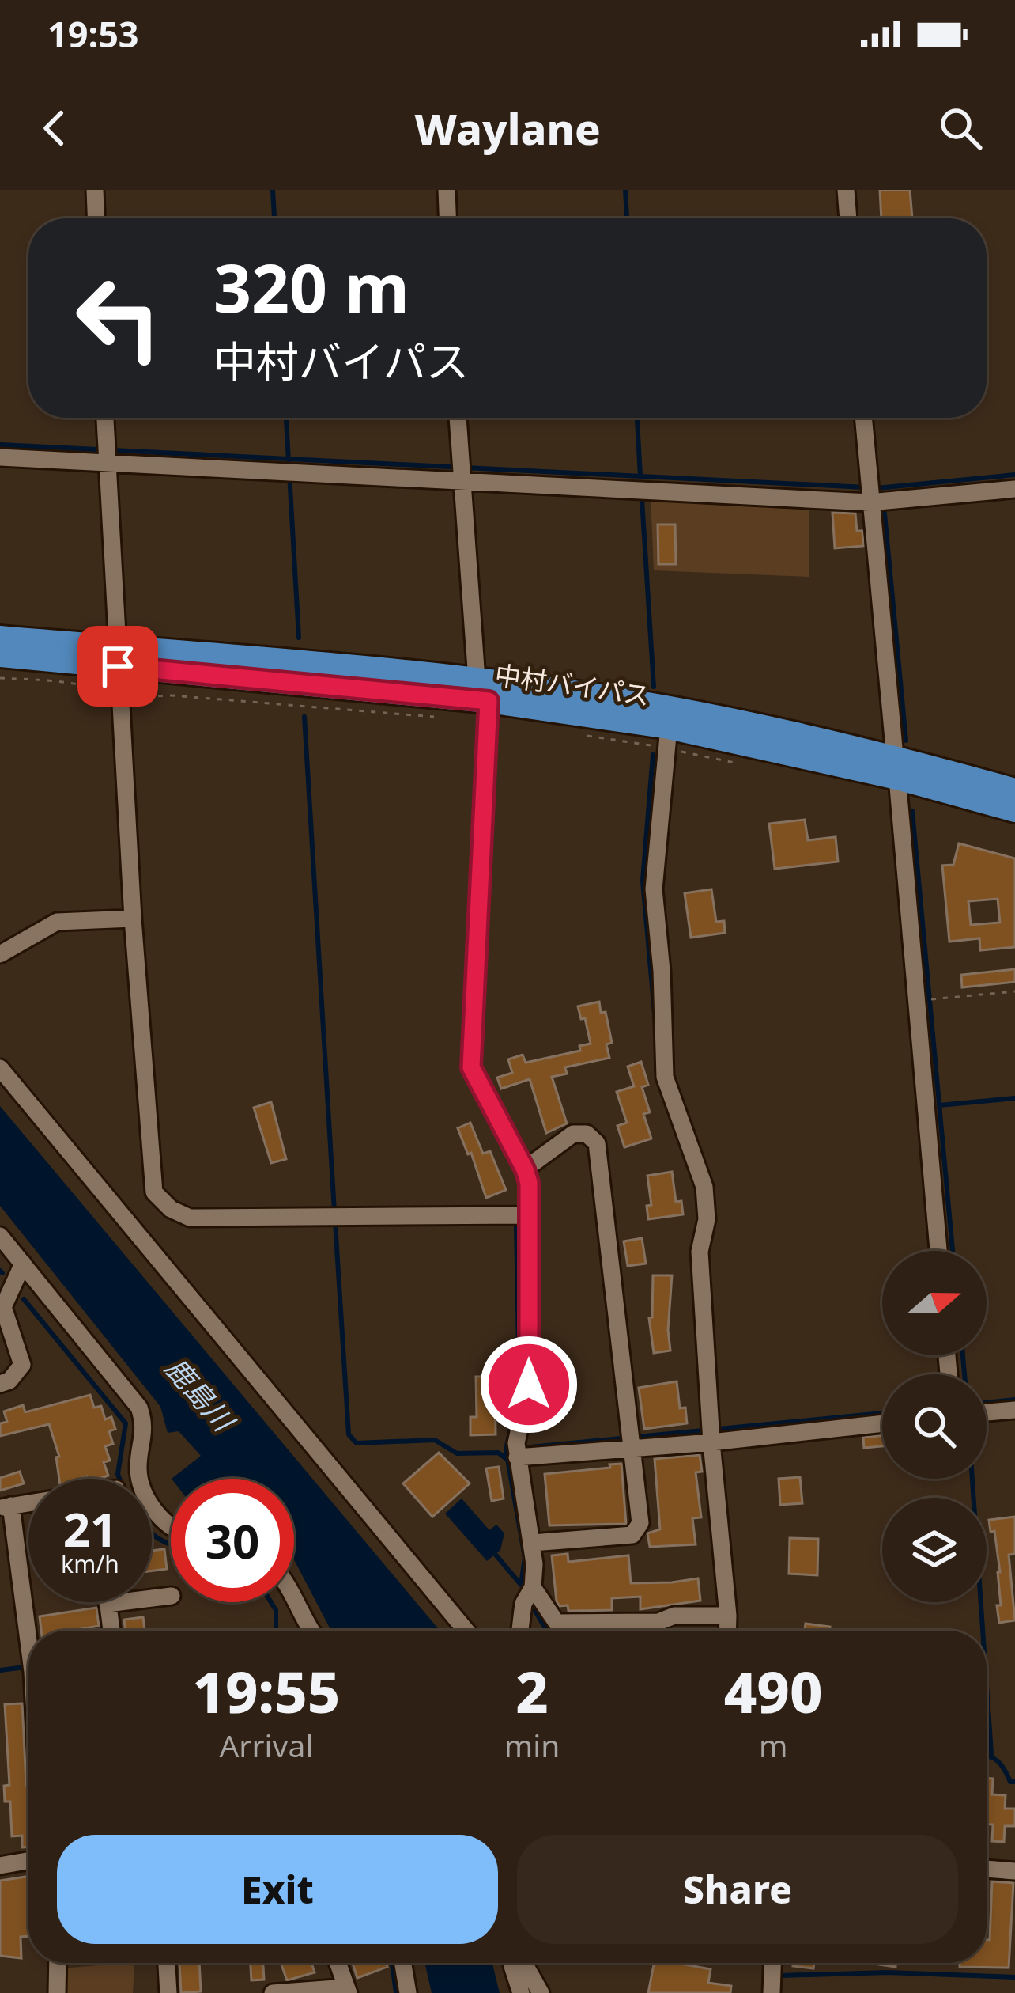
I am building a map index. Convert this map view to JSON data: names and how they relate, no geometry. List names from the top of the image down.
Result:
{
  "streets": {
    "highway": ["中村バイパス"]
  },
  "water": ["鹿島川"],
  "north": "right",
  "page": {
    "status": "19:53",
    "header": "Waylane",
    "turn": ["320 m", "中村バイパス"],
    "speed": "21 km/h",
    "limit": "30",
    "eta": [
      "19:55",
      "Arrival",
      "2",
      "min",
      "490",
      "m"
    ],
    "buttons": ["Exit", "Share"]
  }
}
